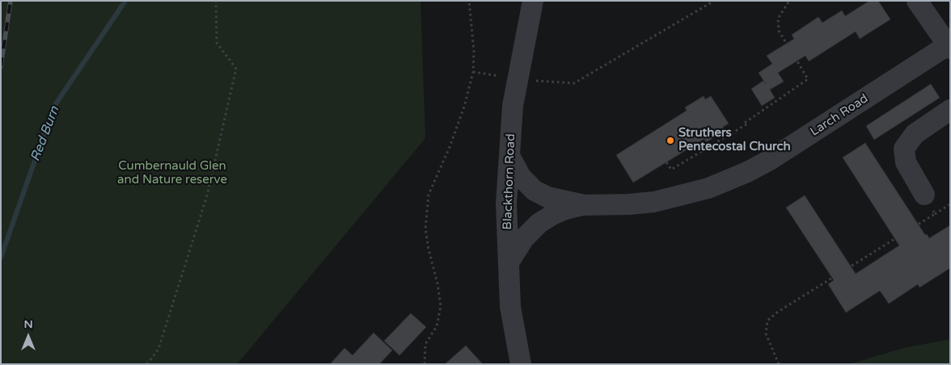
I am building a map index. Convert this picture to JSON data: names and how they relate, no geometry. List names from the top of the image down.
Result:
{
  "streets": {
    "street": ["Larch Road", "Blackthorn Road"]
  },
  "crossings": [
    ["Larch Road", "Blackthorn Road"]
  ],
  "water": ["Red Burn"],
  "parks": ["Cumbernauld Glen and Nature reserve"],
  "places": ["Struthers Pentecostal Church"],
  "north": "top"
}
